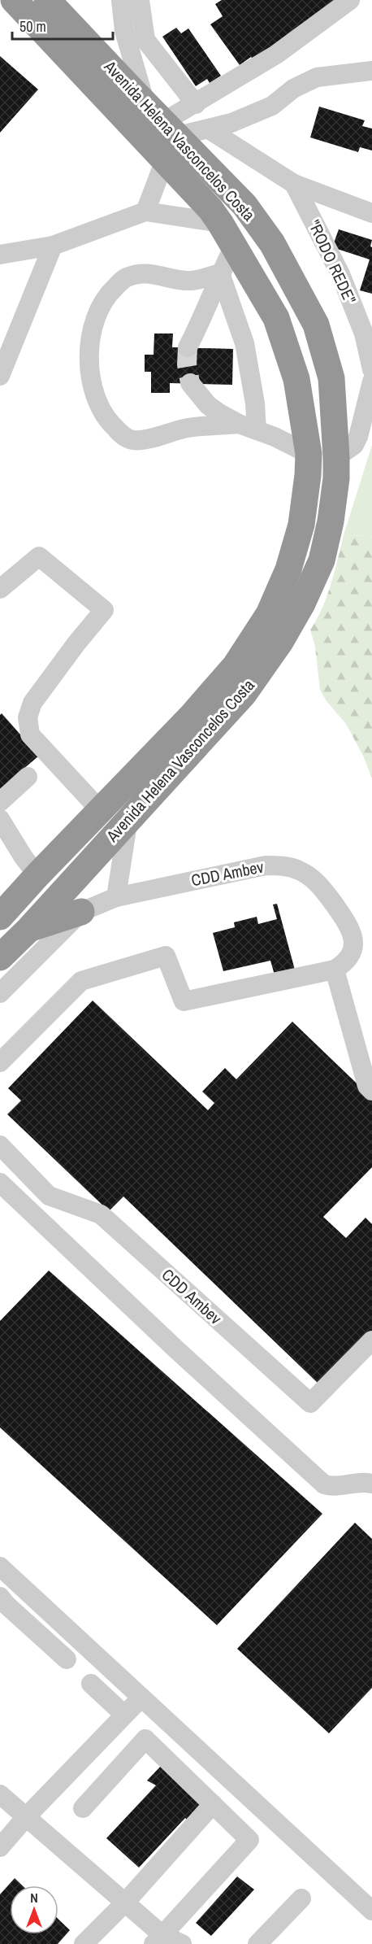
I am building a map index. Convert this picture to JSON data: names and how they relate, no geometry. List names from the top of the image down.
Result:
{
  "streets": {
    "highway": ["Avenida Helena Vasconcelos Costa"],
    "lane": ["\"RODO REDE\"", "CDD Ambev"]
  },
  "scale_bar": "50 m",
  "north": "top"
}
